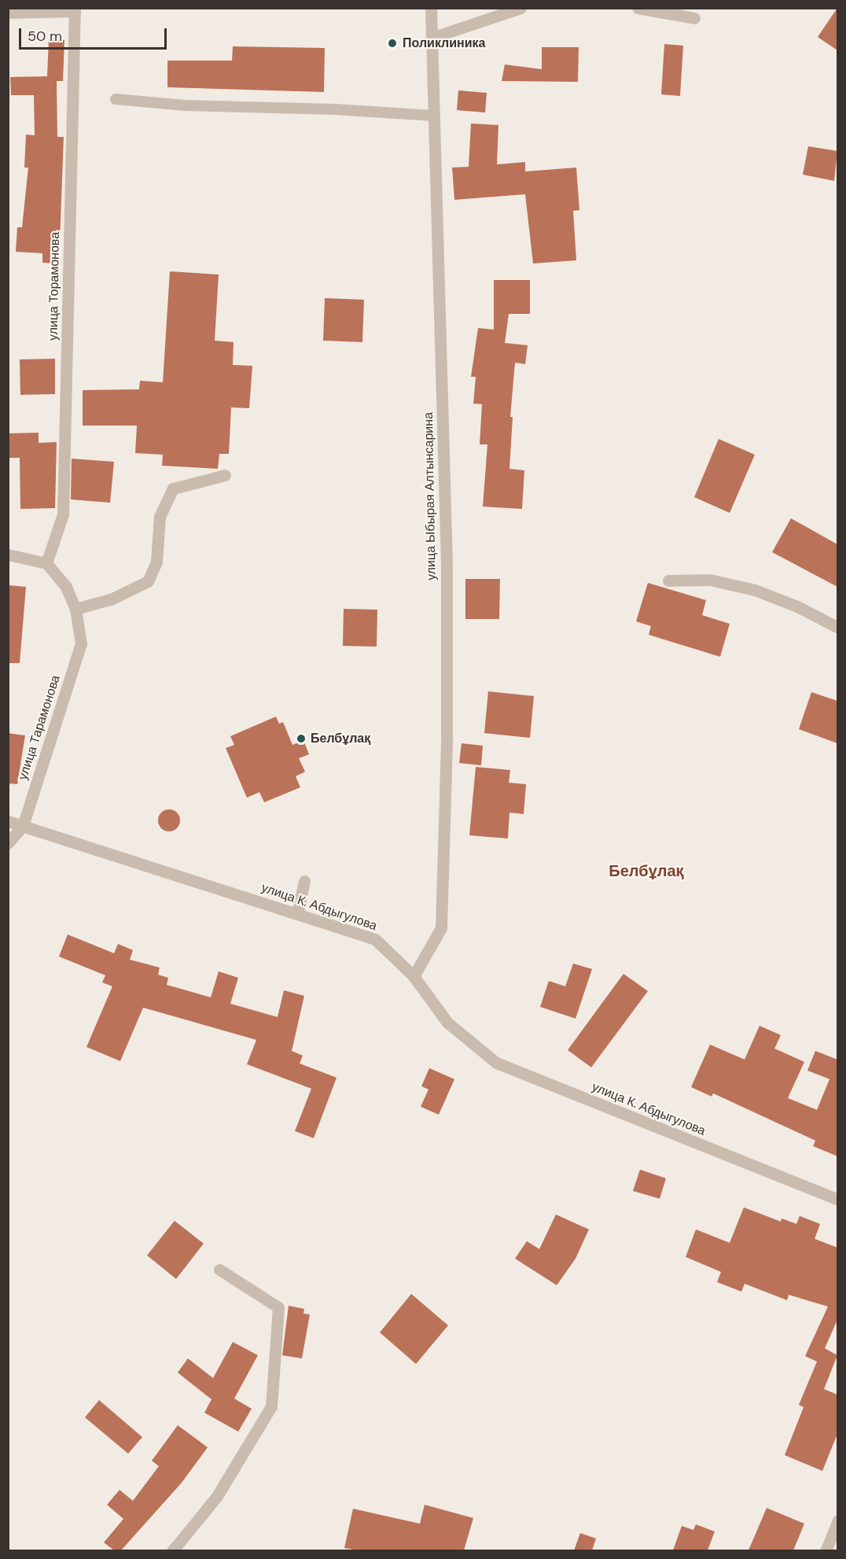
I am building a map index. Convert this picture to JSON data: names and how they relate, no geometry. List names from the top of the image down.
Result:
{
  "streets": {
    "street": [
      "улица Торамонова",
      "улица Ыбырая Алтынсарина",
      "улица Тарамонова",
      "улица К. Абдыгулова"
    ]
  },
  "crossings": [
    ["улица Ыбырая Алтынсарина", "улица К. Абдыгулова"],
    ["улица Тарамонова", "улица К. Абдыгулова"]
  ],
  "districts": ["Белбұлақ"],
  "places": ["Поликлиника", "Белбұлақ"],
  "scale_bar": "50 m"
}
